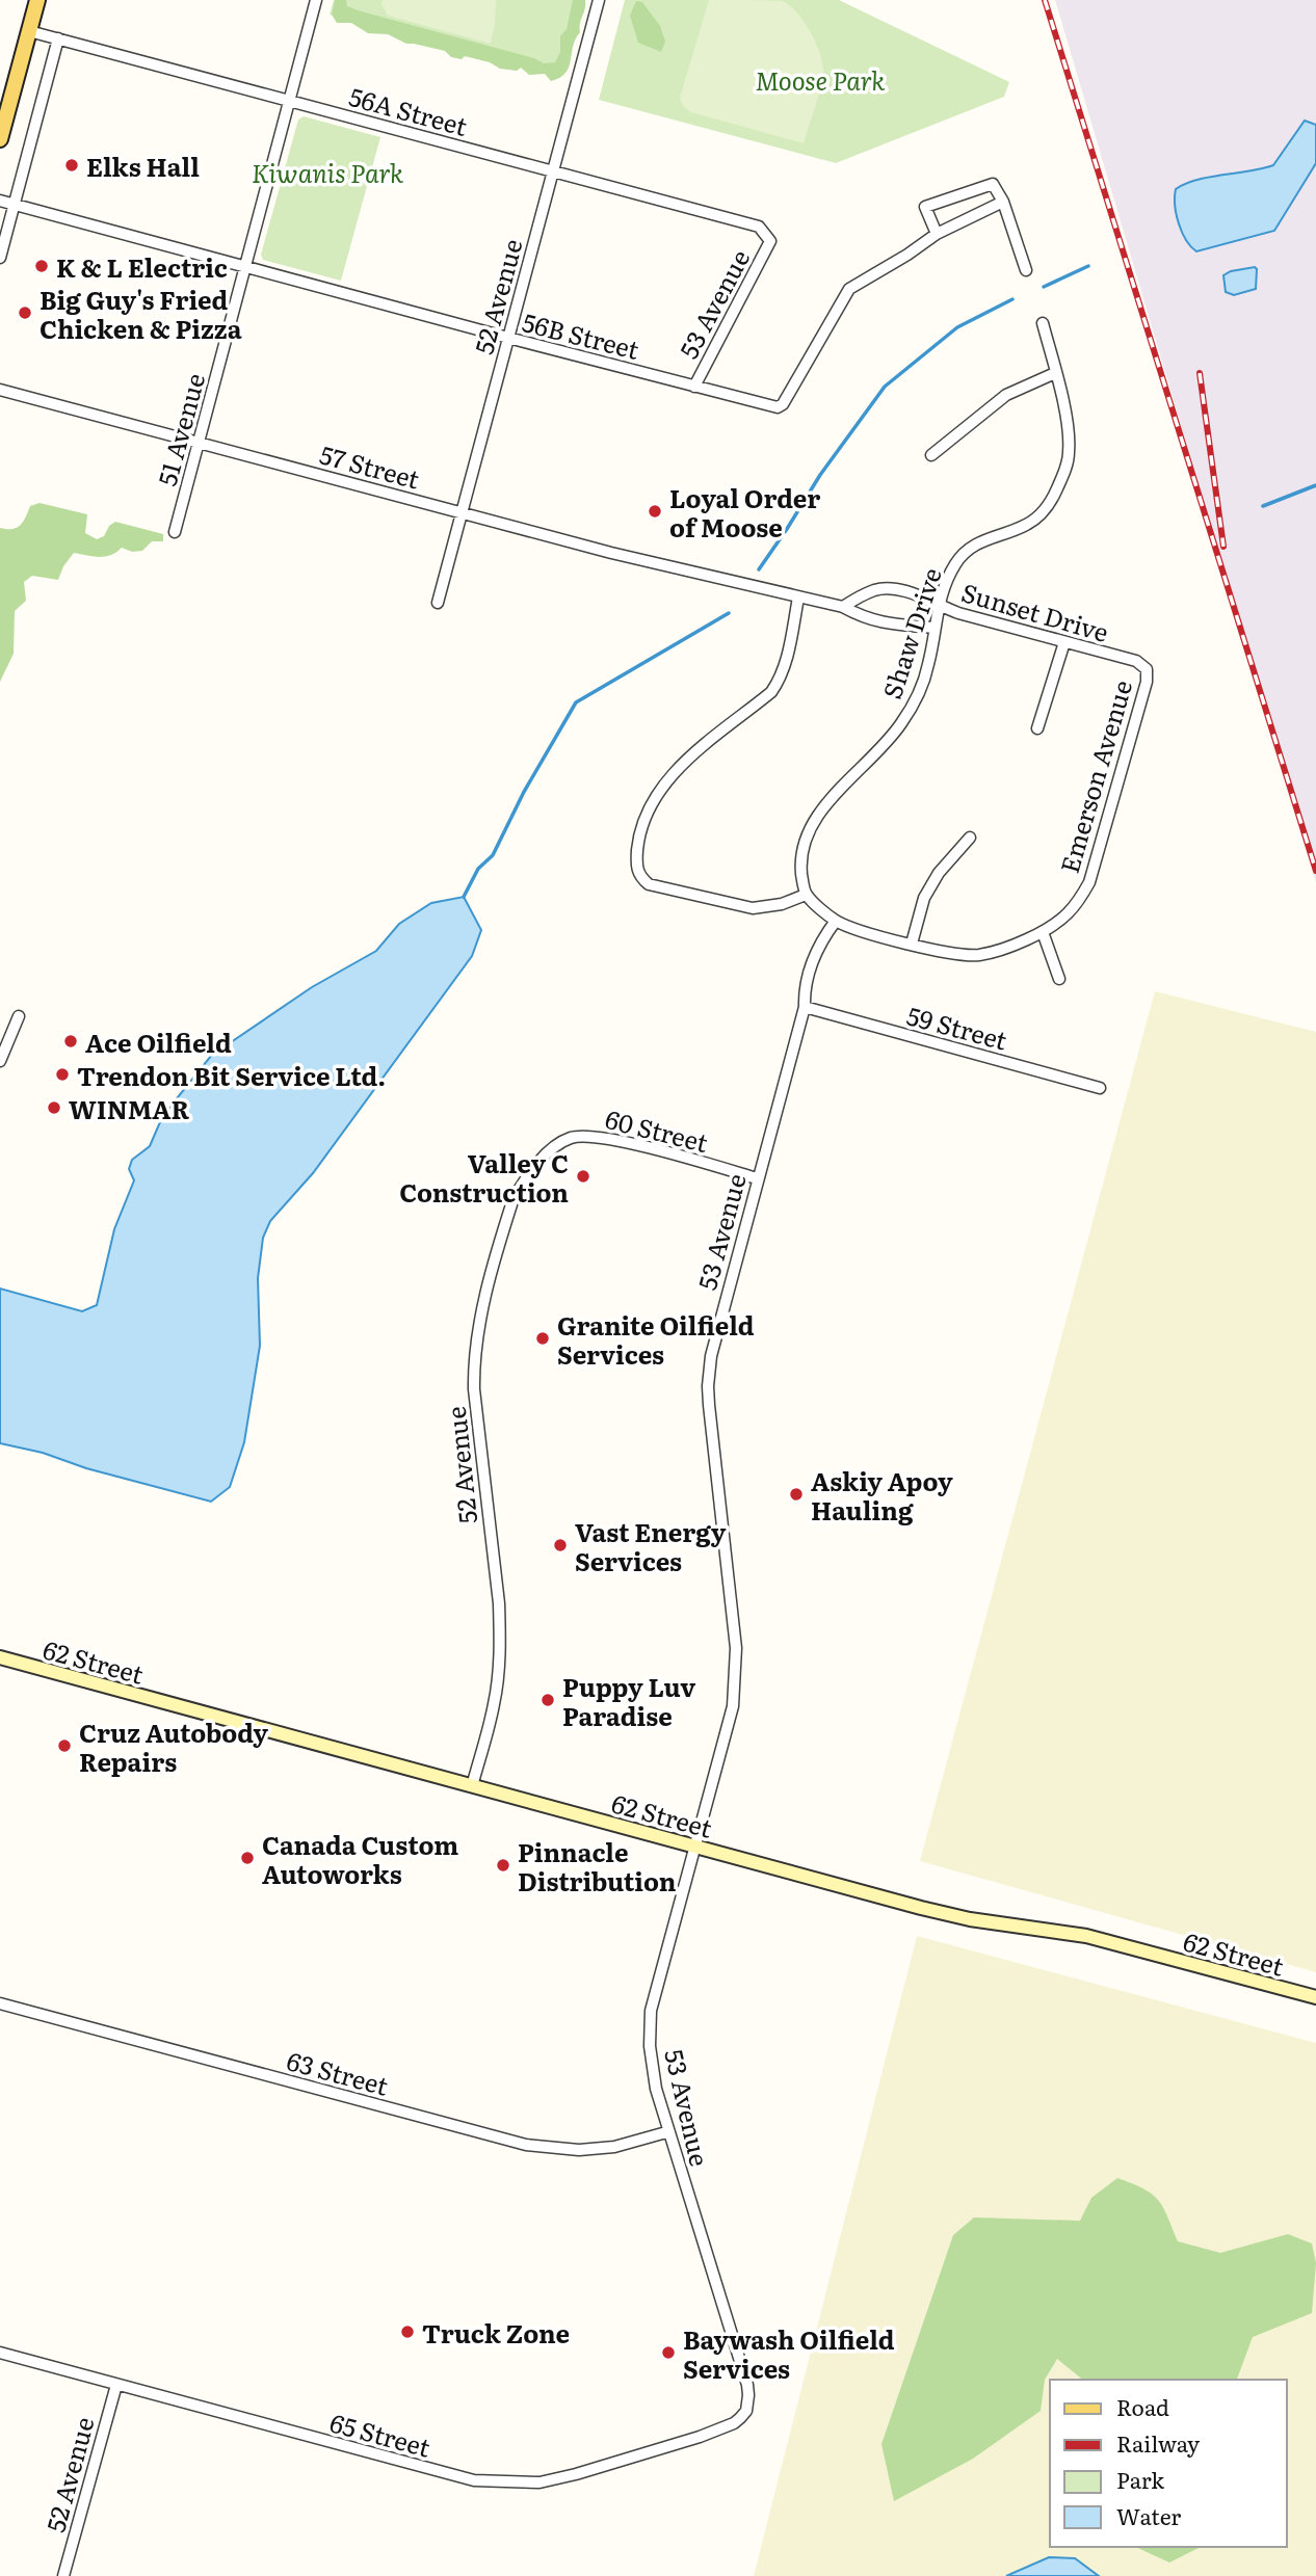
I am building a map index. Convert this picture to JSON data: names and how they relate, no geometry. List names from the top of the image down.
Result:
{
  "streets": {
    "main road": ["62 Street"],
    "street": [
      "56A Street",
      "52 Avenue",
      "53 Avenue",
      "56B Street",
      "51 Avenue",
      "57 Street",
      "Sunset Drive",
      "Shaw Drive",
      "Emerson Avenue",
      "59 Street",
      "60 Street",
      "63 Street",
      "65 Street"
    ]
  },
  "crossings": [
    ["56A Street", "52 Avenue"],
    ["56A Street", "53 Avenue"],
    ["56A Street", "51 Avenue"],
    ["52 Avenue", "56B Street"],
    ["52 Avenue", "57 Street"],
    ["52 Avenue", "60 Street"],
    ["52 Avenue", "62 Street"],
    ["52 Avenue", "65 Street"],
    ["53 Avenue", "56B Street"],
    ["53 Avenue", "59 Street"],
    ["53 Avenue", "60 Street"],
    ["53 Avenue", "62 Street"],
    ["53 Avenue", "63 Street"],
    ["53 Avenue", "65 Street"],
    ["56B Street", "51 Avenue"],
    ["51 Avenue", "57 Street"],
    ["57 Street", "Sunset Drive"],
    ["Sunset Drive", "Shaw Drive"],
    ["Sunset Drive", "Emerson Avenue"]
  ],
  "parks": ["Moose Park", "Kiwanis Park"],
  "places": [
    "Elks Hall",
    "K & L Electric",
    "Big Guy's Fried Chicken & Pizza",
    "Loyal Order of Moose",
    "Ace Oilfield",
    "Trendon Bit Service Ltd.",
    "WINMAR",
    "Valley C Construction",
    "Granite Oilfield Services",
    "Askiy Apoy Hauling",
    "Vast Energy Services",
    "Puppy Luv Paradise",
    "Cruz Autobody Repairs",
    "Canada Custom Autoworks",
    "Pinnacle Distribution",
    "Truck Zone",
    "Baywash Oilfield Services"
  ],
  "legend": [
    "Road",
    "Railway",
    "Park",
    "Water"
  ]
}
